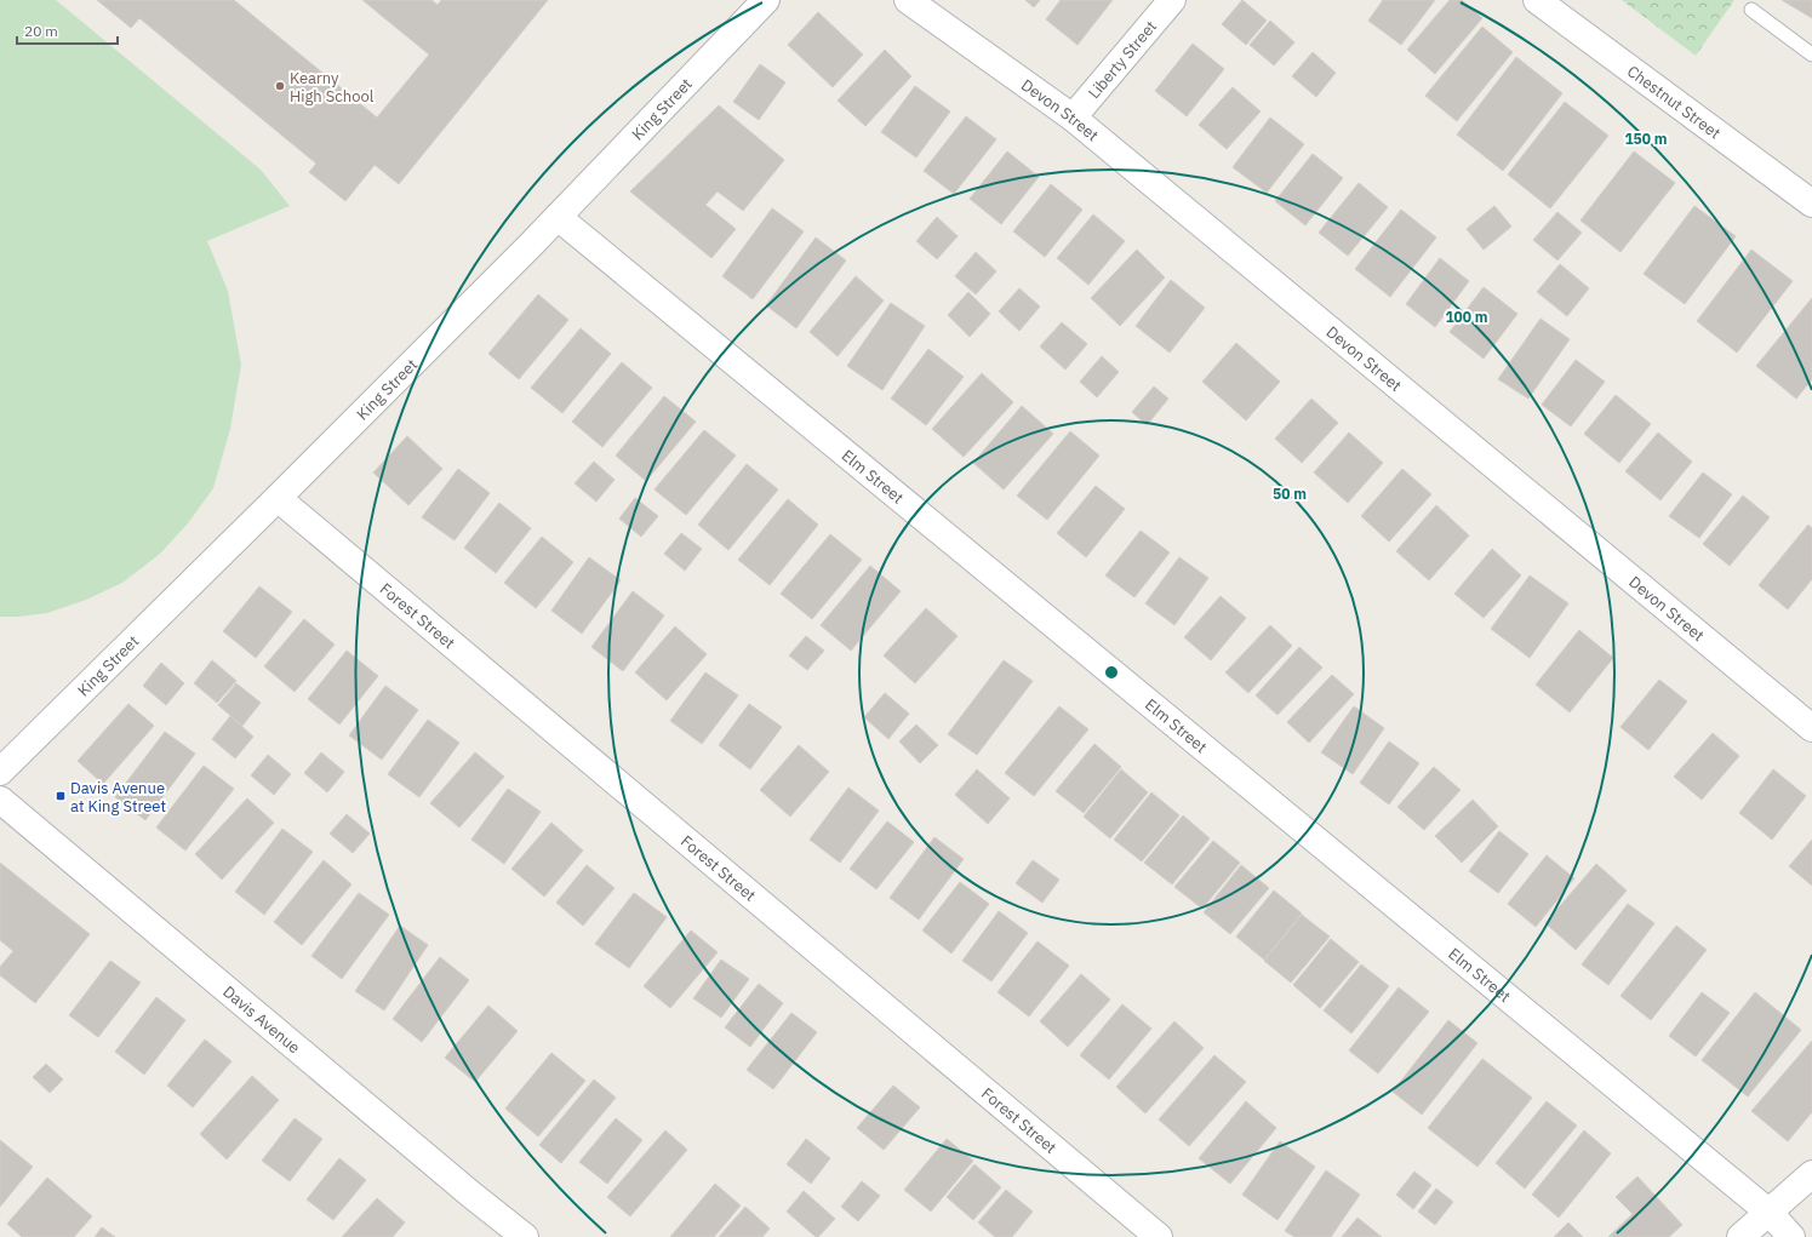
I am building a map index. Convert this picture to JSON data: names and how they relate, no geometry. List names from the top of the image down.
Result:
{
  "streets": {
    "street": [
      "Liberty Street",
      "Chestnut Street",
      "King Street",
      "Devon Street",
      "Elm Street",
      "Forest Street",
      "Davis Avenue"
    ]
  },
  "crossings": [
    ["Liberty Street", "Devon Street"],
    ["King Street", "Elm Street"],
    ["King Street", "Forest Street"]
  ],
  "places": {
    "other": ["Kearny High School"],
    "transit": ["Davis Avenue at King Street"]
  },
  "scale_bar": "20 m",
  "rings": ["150 m", "100 m", "50 m"]
}
